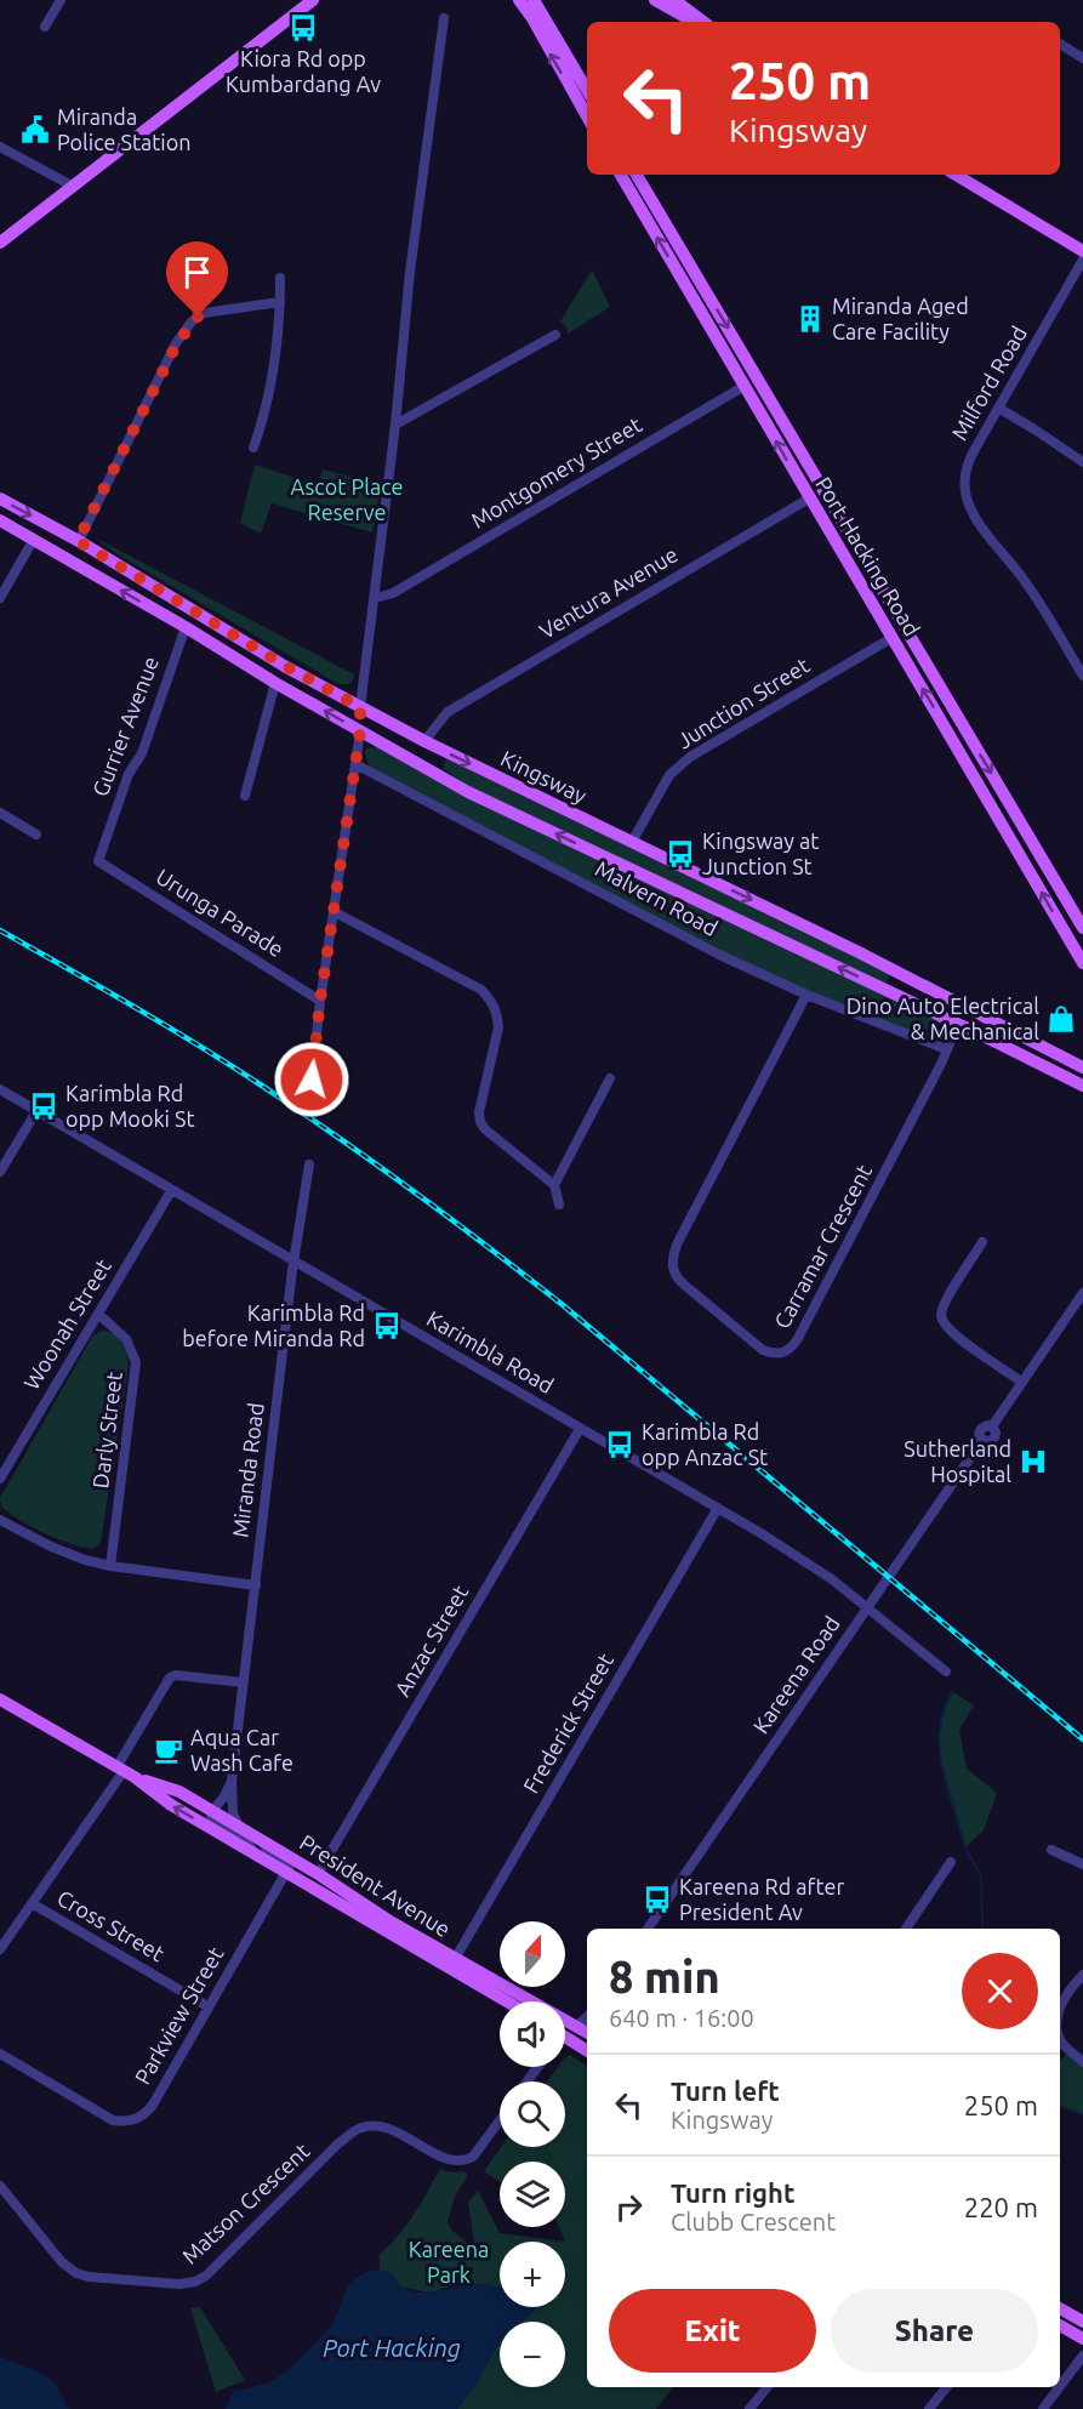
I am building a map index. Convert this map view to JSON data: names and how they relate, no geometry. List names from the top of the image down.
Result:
{
  "streets": {
    "main road": [
      "Montgomery Street",
      "Port Hacking Road",
      "Ventura Avenue",
      "Junction Street",
      "Gurrier Avenue",
      "Kingsway",
      "President Avenue"
    ],
    "street": [
      "Milford Road",
      "Malvern Road",
      "Urunga Parade",
      "Carramar Crescent",
      "Woonah Street",
      "Karimbla Road",
      "Darly Street",
      "Miranda Road",
      "Anzac Street",
      "Kareena Road",
      "Frederick Street",
      "Cross Street",
      "Parkview Street",
      "Matson Crescent"
    ]
  },
  "crossings": [
    ["Montgomery Street", "Port Hacking Road"],
    ["Port Hacking Road", "Ventura Avenue"],
    ["Port Hacking Road", "Junction Street"],
    ["Ventura Avenue", "Kingsway"],
    ["Junction Street", "Kingsway"],
    ["Gurrier Avenue", "Kingsway"],
    ["Gurrier Avenue", "Urunga Parade"],
    ["Kingsway", "Carramar Crescent"],
    ["Malvern Road", "Carramar Crescent"],
    ["Woonah Street", "Karimbla Road"],
    ["Woonah Street", "Darly Street"],
    ["Karimbla Road", "Miranda Road"],
    ["Karimbla Road", "Anzac Street"],
    ["Karimbla Road", "Kareena Road"],
    ["Karimbla Road", "Frederick Street"],
    ["Miranda Road", "President Avenue"],
    ["Anzac Street", "President Avenue"],
    ["Frederick Street", "President Avenue"],
    ["President Avenue", "Parkview Street"],
    ["Cross Street", "Parkview Street"]
  ],
  "water": ["Port Hacking"],
  "parks": ["Ascot Place Reserve", "Kareena Park"],
  "places": {
    "bus stop": [
      "Kiora Rd opp Kumbardang Av",
      "Kingsway at Junction St",
      "Karimbla Rd opp Mooki St",
      "Karimbla Rd before Miranda Rd",
      "Karimbla Rd opp Anzac St",
      "Kareena Rd after President Av"
    ],
    "public building": ["Miranda Police Station"],
    "building": ["Miranda Aged Care Facility"],
    "shop": ["Dino Auto Electrical & Mechanical"],
    "hospital": ["Sutherland Hospital"],
    "cafe": ["Aqua Car Wash Cafe"]
  },
  "north": "top",
  "page": {
    "turn": ["250 m", "Kingsway"],
    "map_buttons": ["+", "−"],
    "heading": ["8 min", "640 m · 16:00"],
    "list": [
      {
        "name": "Turn left",
        "note": "Kingsway",
        "value": "250 m"
      },
      {
        "name": "Turn right",
        "note": "Clubb Crescent",
        "value": "220 m"
      }
    ],
    "buttons": ["Exit", "Share"]
  }
}
